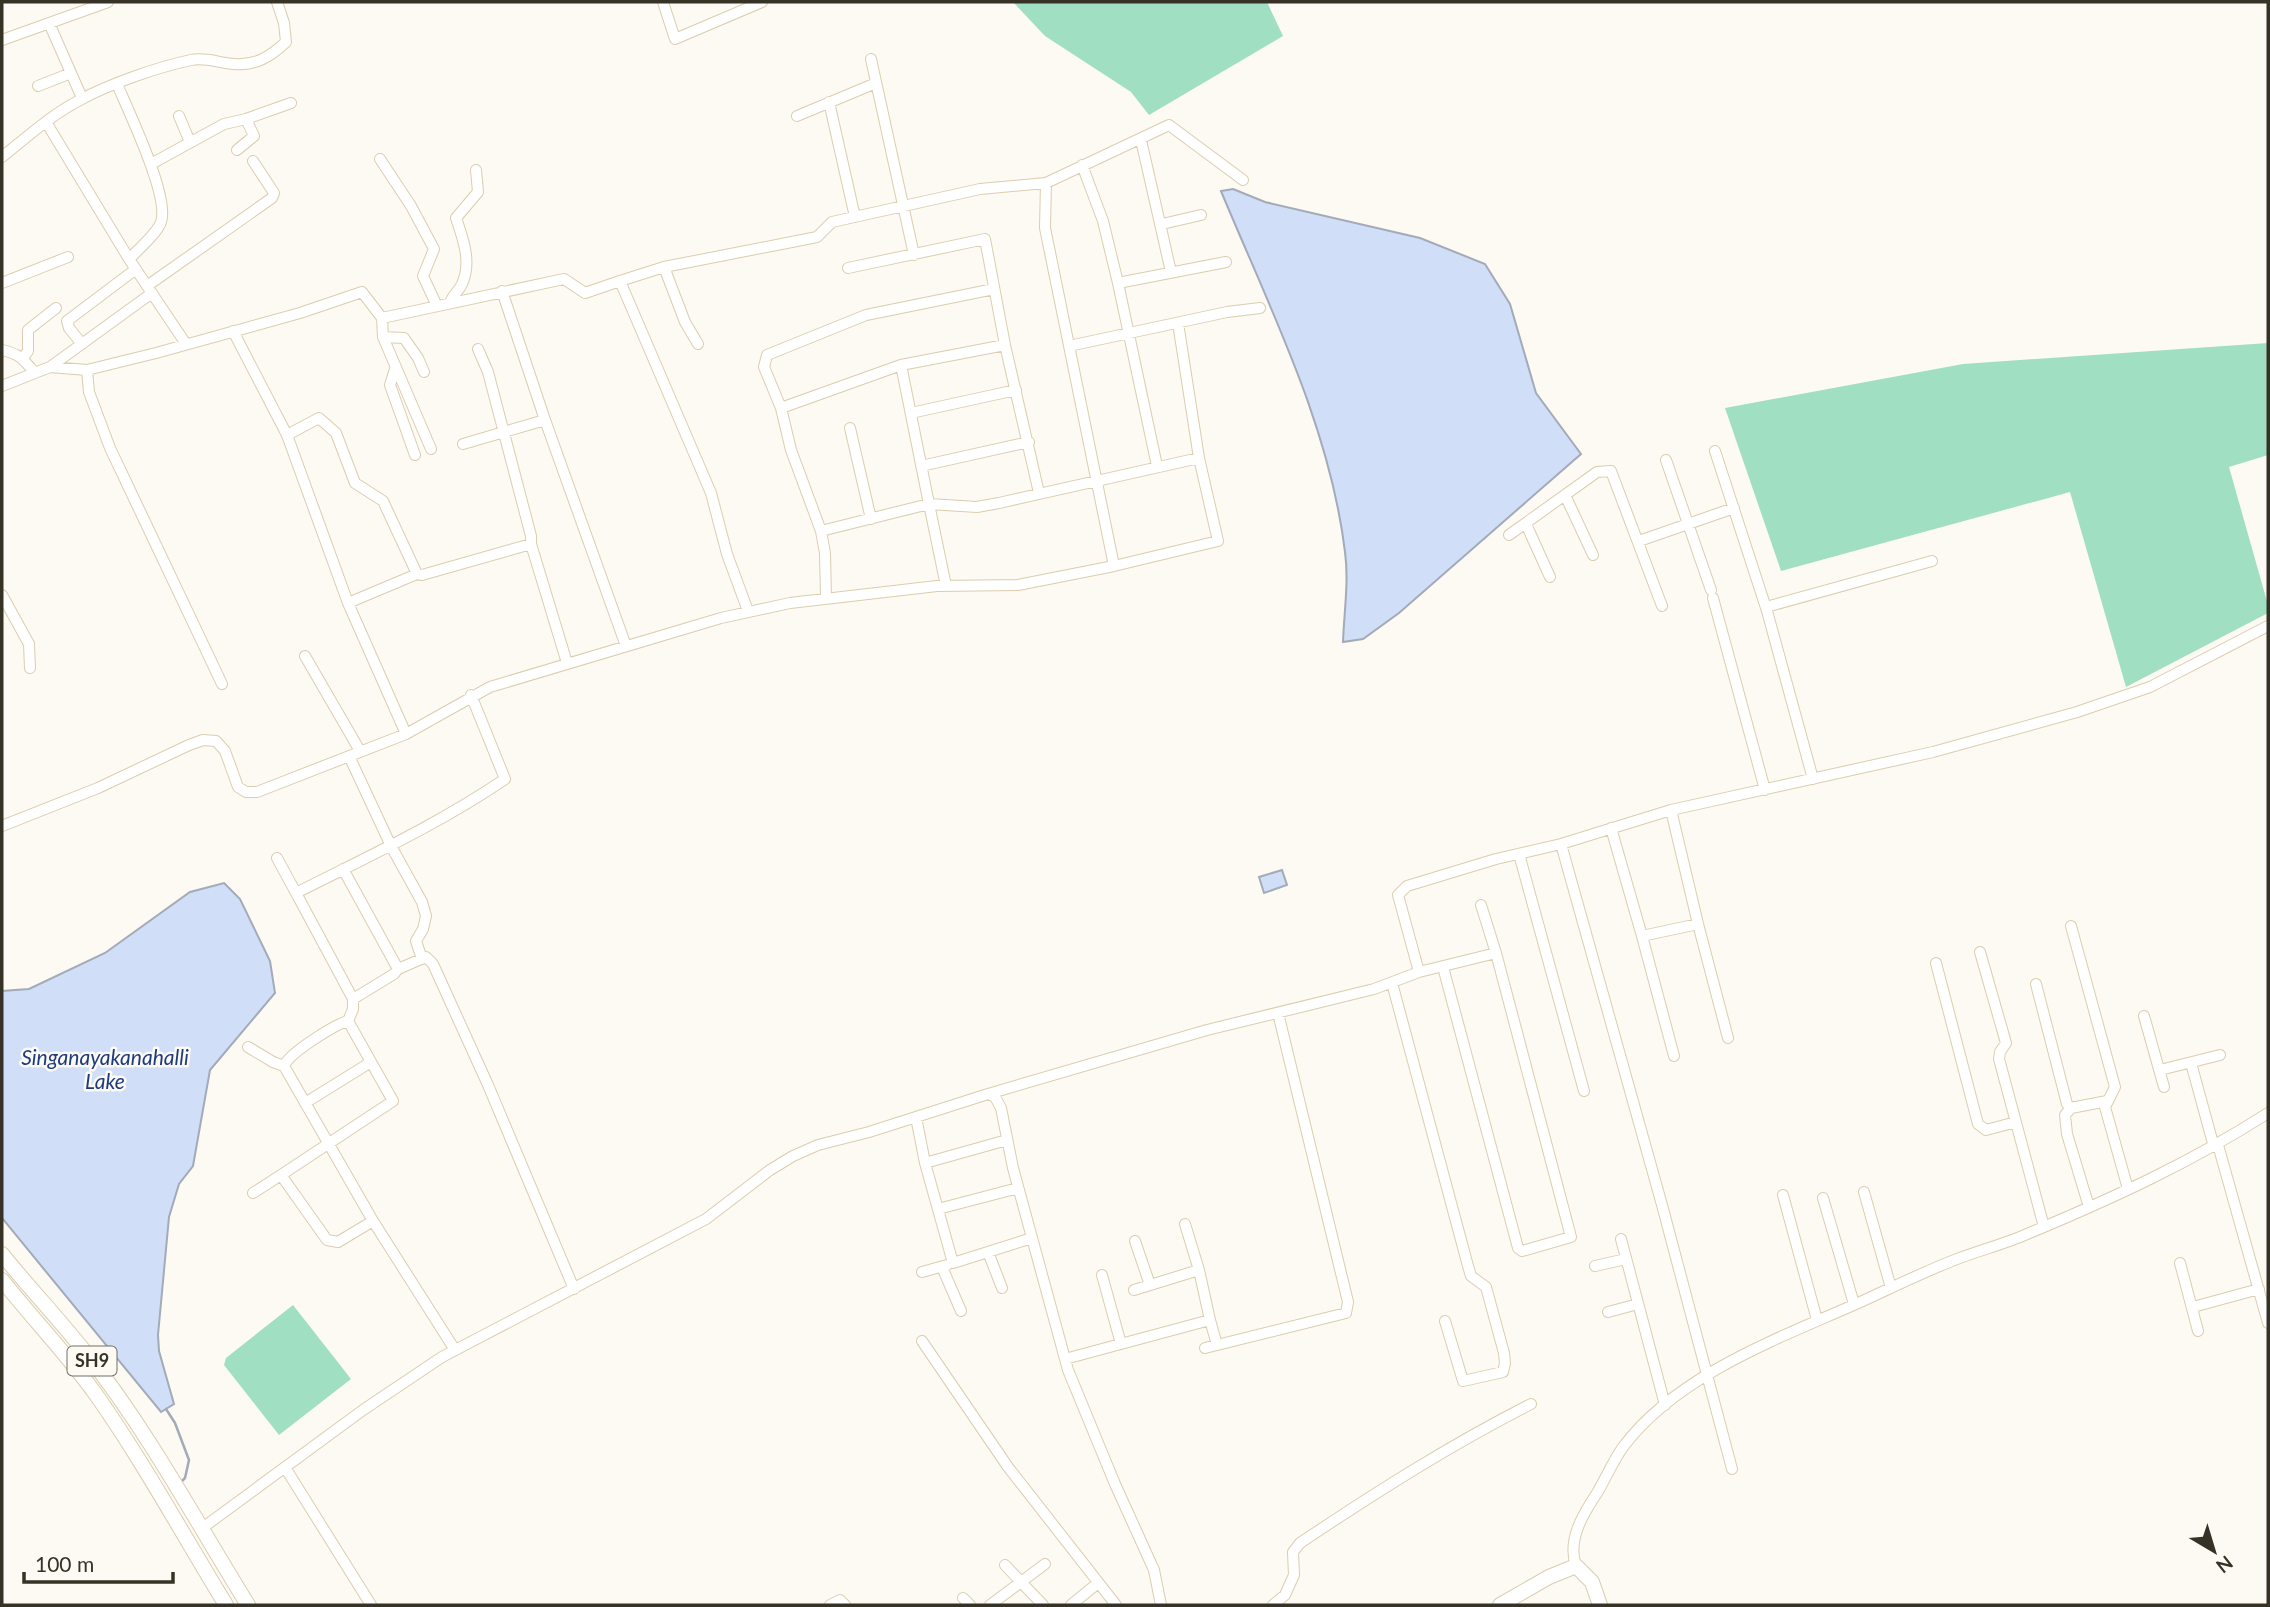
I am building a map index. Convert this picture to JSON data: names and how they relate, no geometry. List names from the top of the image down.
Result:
{
  "streets": {
    "main road": ["SH9"]
  },
  "water": ["Singanayakanahalli Lake"],
  "scale_bar": "100 m",
  "north": "bottom right"
}
